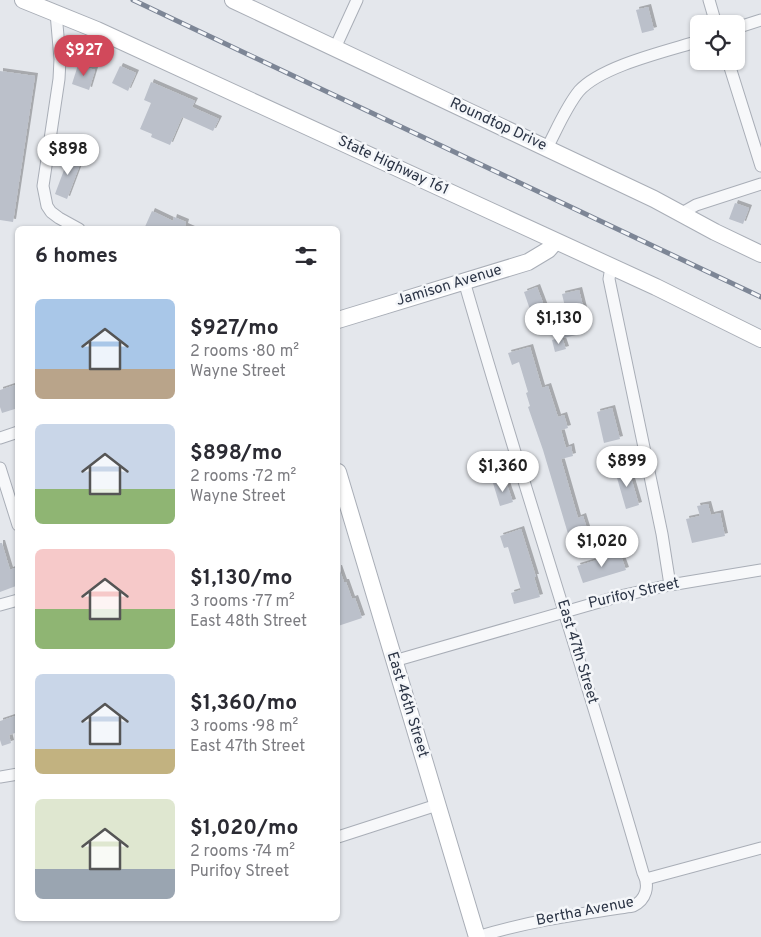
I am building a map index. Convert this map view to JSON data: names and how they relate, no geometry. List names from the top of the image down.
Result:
{
  "streets": {
    "street": [
      "Roundtop Drive",
      "State Highway 161",
      "Jamison Avenue",
      "Purifoy Street",
      "East 47th Street",
      "East 46th Street",
      "Bertha Avenue"
    ]
  },
  "crossings": [
    ["State Highway 161", "Jamison Avenue"],
    ["Jamison Avenue", "East 47th Street"],
    ["Purifoy Street", "East 47th Street"],
    ["Purifoy Street", "East 46th Street"],
    ["East 47th Street", "Bertha Avenue"],
    ["East 46th Street", "Bertha Avenue"]
  ],
  "page": {
    "price": [
      "$927",
      "$898",
      "$1,130",
      "$899",
      "$1,360",
      "$1,020"
    ],
    "heading": "6 homes",
    "list": [
      {
        "name": "$927/mo",
        "note": "2 rooms · 80 m² · Wayne Street"
      },
      {
        "name": "$898/mo",
        "note": "2 rooms · 72 m² · Wayne Street"
      },
      {
        "name": "$1,130/mo",
        "note": "3 rooms · 77 m² · East 48th Street"
      },
      {
        "name": "$1,360/mo",
        "note": "3 rooms · 98 m² · East 47th Street"
      },
      {
        "name": "$1,020/mo",
        "note": "2 rooms · 74 m² · Purifoy Street"
      }
    ]
  }
}
